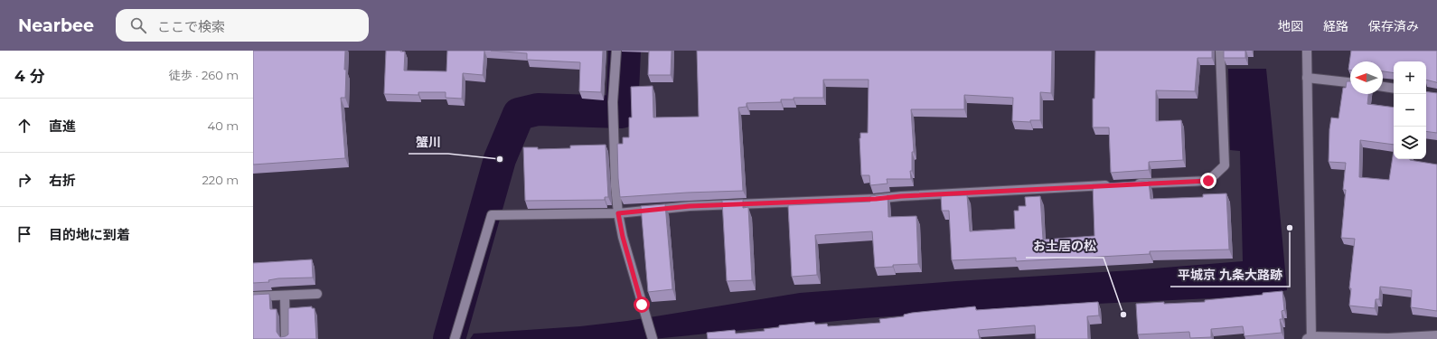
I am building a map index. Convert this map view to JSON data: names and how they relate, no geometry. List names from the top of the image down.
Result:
{
  "places": ["蟹川", "平城京 九条大路跡", "お土居の松"],
  "north": "left",
  "page": {
    "header": "Nearbee",
    "search": "ここで検索",
    "nav": ["地図", "経路", "保存済み"],
    "heading": ["4 分", "徒歩 · 260 m"],
    "map_buttons": ["+", "−"],
    "list": [
      ["直進", "40 m"],
      ["右折", "220 m"],
      "目的地に到着"
    ]
  }
}
